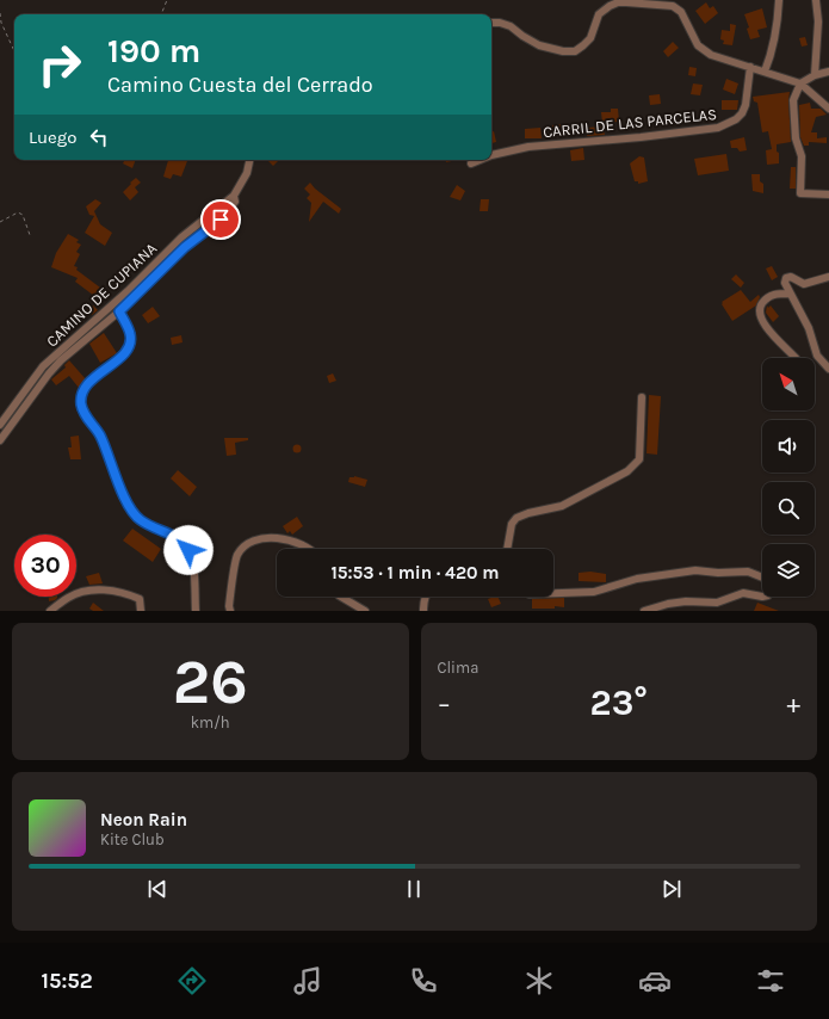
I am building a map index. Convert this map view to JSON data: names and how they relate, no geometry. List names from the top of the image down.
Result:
{
  "streets": {
    "street": ["CARRIL DE LAS PARCELAS", "CAMINO DE CUPIANA"]
  },
  "north": "top left",
  "page": {
    "turn": ["190 m", "Camino Cuesta del Cerrado"],
    "then": "Luego",
    "limit": "30",
    "trip": "15:53 · 1 min · 420 m",
    "tile": [
      ["26", "km/h"],
      "Clima"
    ],
    "heat": ["−", "23°", "+"],
    "song": ["Neon Rain", "Kite Club"],
    "tabs": "15:52"
  }
}
